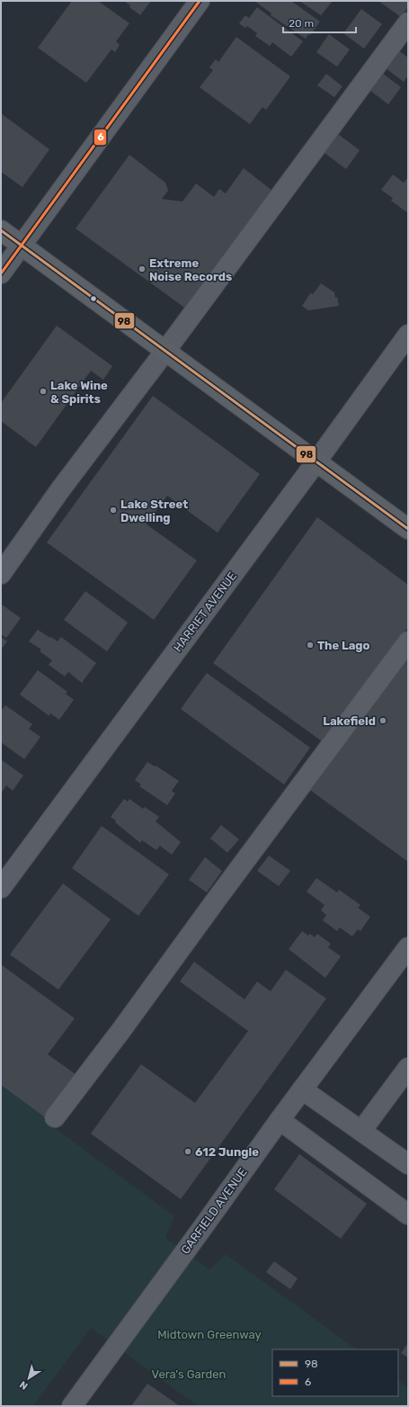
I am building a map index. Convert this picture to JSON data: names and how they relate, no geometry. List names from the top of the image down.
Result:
{
  "streets": {
    "street": ["HARRIET AVENUE", "GARFIELD AVENUE"]
  },
  "parks": ["Midtown Greenway", "Vera's Garden"],
  "places": [
    "Extreme Noise Records",
    "Lake Wine & Spirits",
    "Lake Street Dwelling",
    "The Lago",
    "Lakefield",
    "612 Jungle"
  ],
  "lines": ["transit line 6", "transit line 98"],
  "legend": ["98", "6"],
  "scale_bar": "20 m",
  "north": "bottom left"
}
